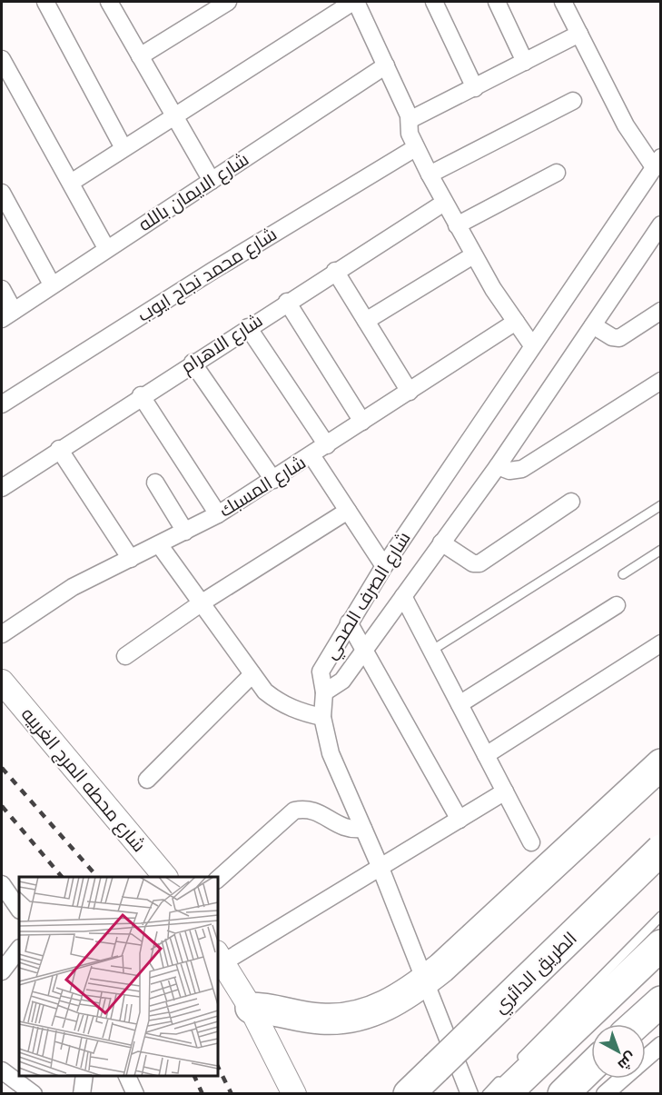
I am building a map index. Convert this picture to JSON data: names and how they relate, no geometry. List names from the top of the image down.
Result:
{
  "streets": {
    "highway": ["الطريق الدائري"],
    "main road": ["شارع محطه المرج الغربيه"],
    "street": [
      "شارع الايمان بالله",
      "شارع محمد نجاح ايوب",
      "شارع الاهرام",
      "شارع المسبك",
      "شارع الصرف الصحي"
    ]
  },
  "north": "bottom right"
}
